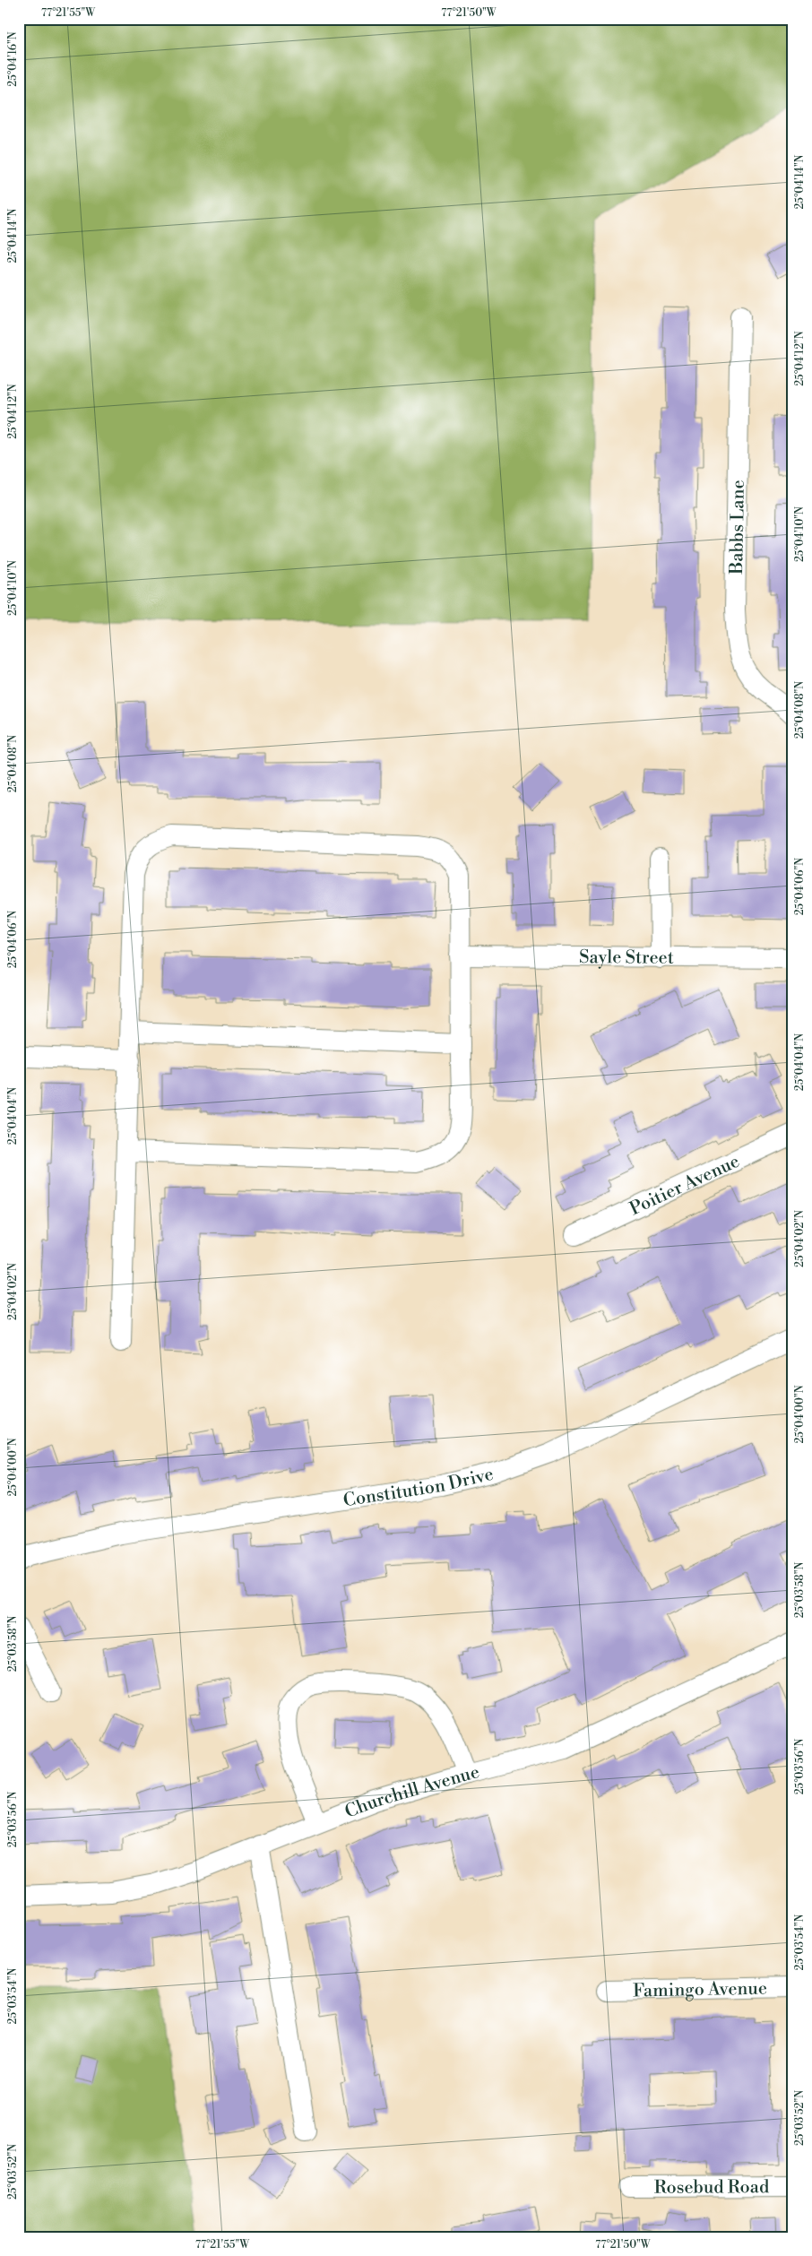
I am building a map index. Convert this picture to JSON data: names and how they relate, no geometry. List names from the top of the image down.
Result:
{
  "streets": {
    "street": [
      "Babbs Lane",
      "Sayle Street",
      "Poitier Avenue",
      "Constitution Drive",
      "Churchill Avenue",
      "Famingo Avenue",
      "Rosebud Road"
    ]
  },
  "coordinates": [
    "77°21'55\"W",
    "77°21'50\"W",
    "25°04'16\"N",
    "25°04'14\"N",
    "25°04'12\"N",
    "25°04'10\"N",
    "25°04'08\"N",
    "25°04'06\"N",
    "25°04'04\"N",
    "25°04'02\"N",
    "25°04'00\"N",
    "25°03'58\"N",
    "25°03'56\"N",
    "25°03'54\"N",
    "25°03'52\"N"
  ]
}
